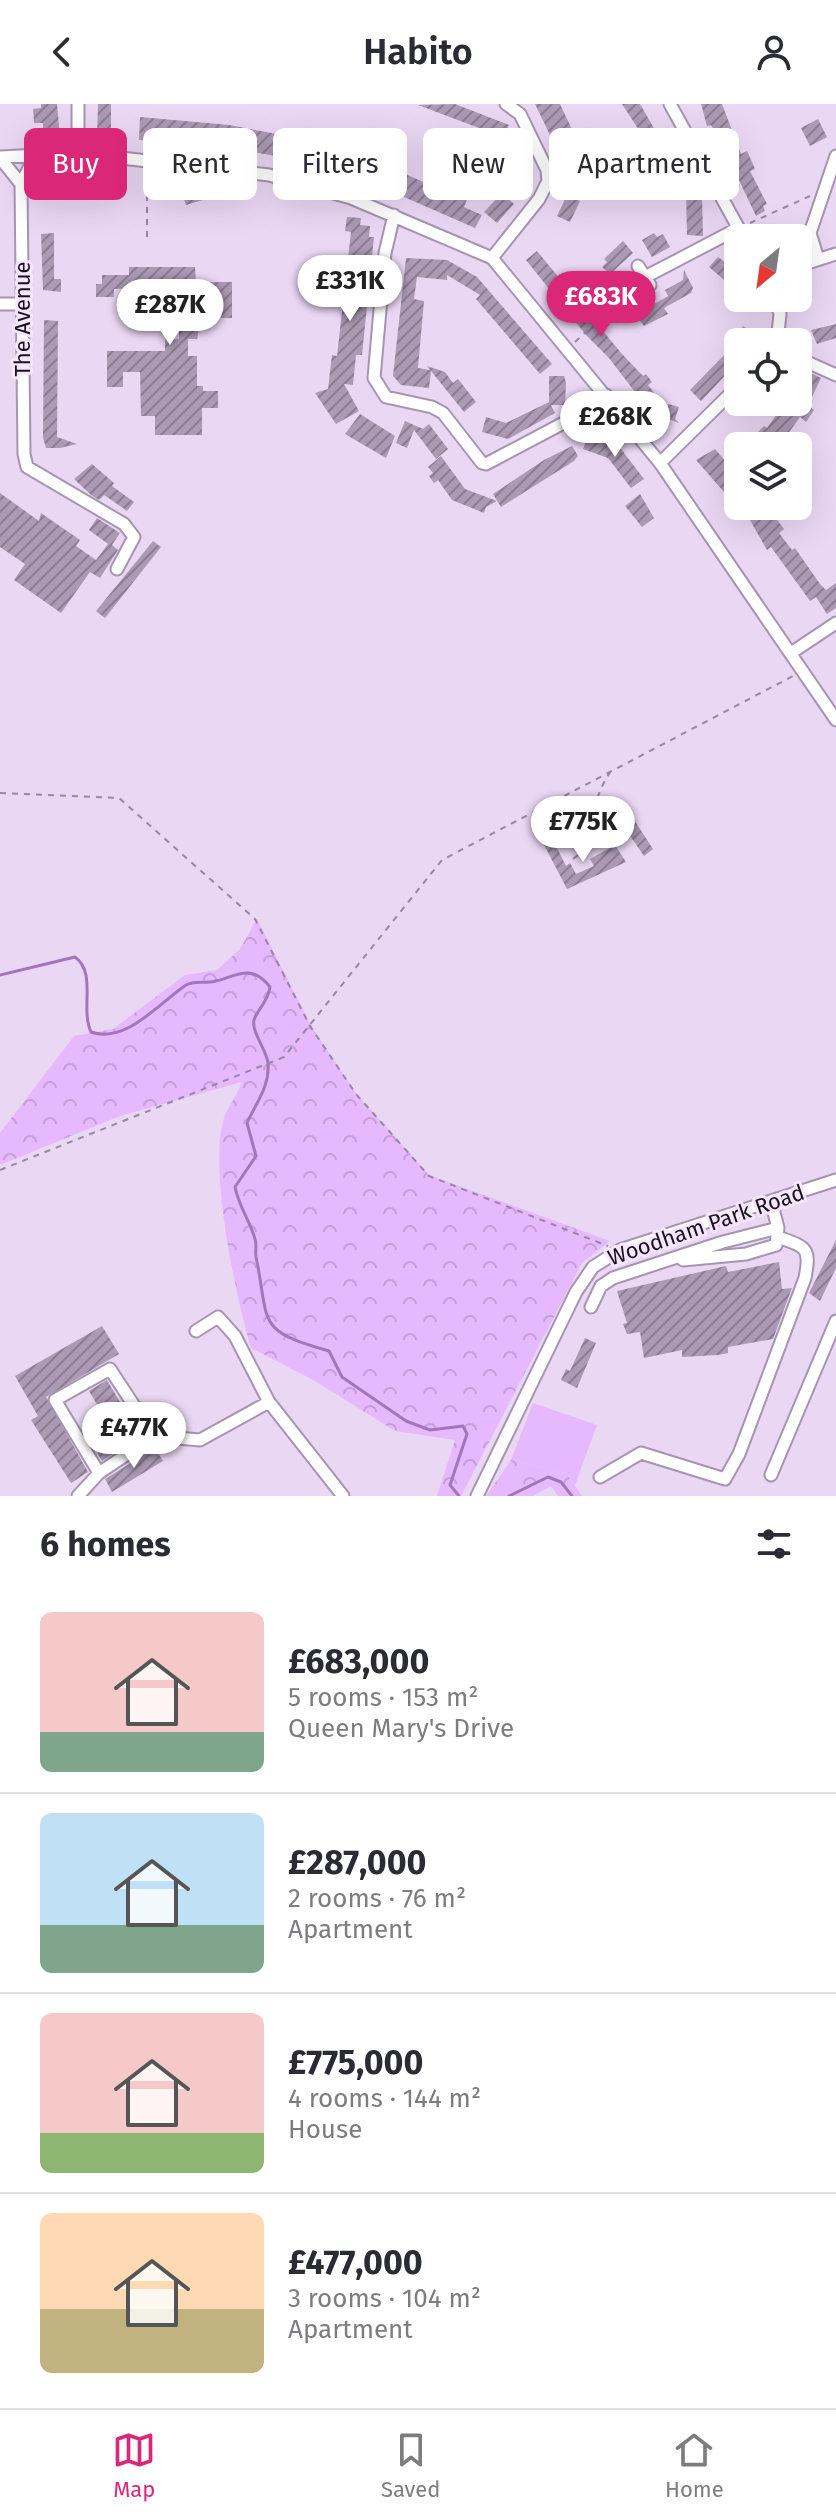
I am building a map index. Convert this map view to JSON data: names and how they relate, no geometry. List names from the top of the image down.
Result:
{
  "streets": {
    "street": ["The Avenue", "Woodham Park Road"]
  },
  "north": "bottom left",
  "page": {
    "header": "Habito",
    "chip": [
      "Buy",
      "Rent",
      "Filters",
      "New",
      "Apartment"
    ],
    "price": [
      "£331K",
      "£683K",
      "£287K",
      "£268K",
      "£775K",
      "£477K"
    ],
    "heading": "6 homes",
    "list": [
      {
        "name": "£683,000",
        "note": "5 rooms · 153 m² · Queen Mary's Drive"
      },
      {
        "name": "£287,000",
        "note": "2 rooms · 76 m² · Apartment"
      },
      {
        "name": "£775,000",
        "note": "4 rooms · 144 m² · House"
      },
      {
        "name": "£477,000",
        "note": "3 rooms · 104 m² · Apartment"
      }
    ],
    "tabs": ["Map", "Saved", "Home"]
  }
}
